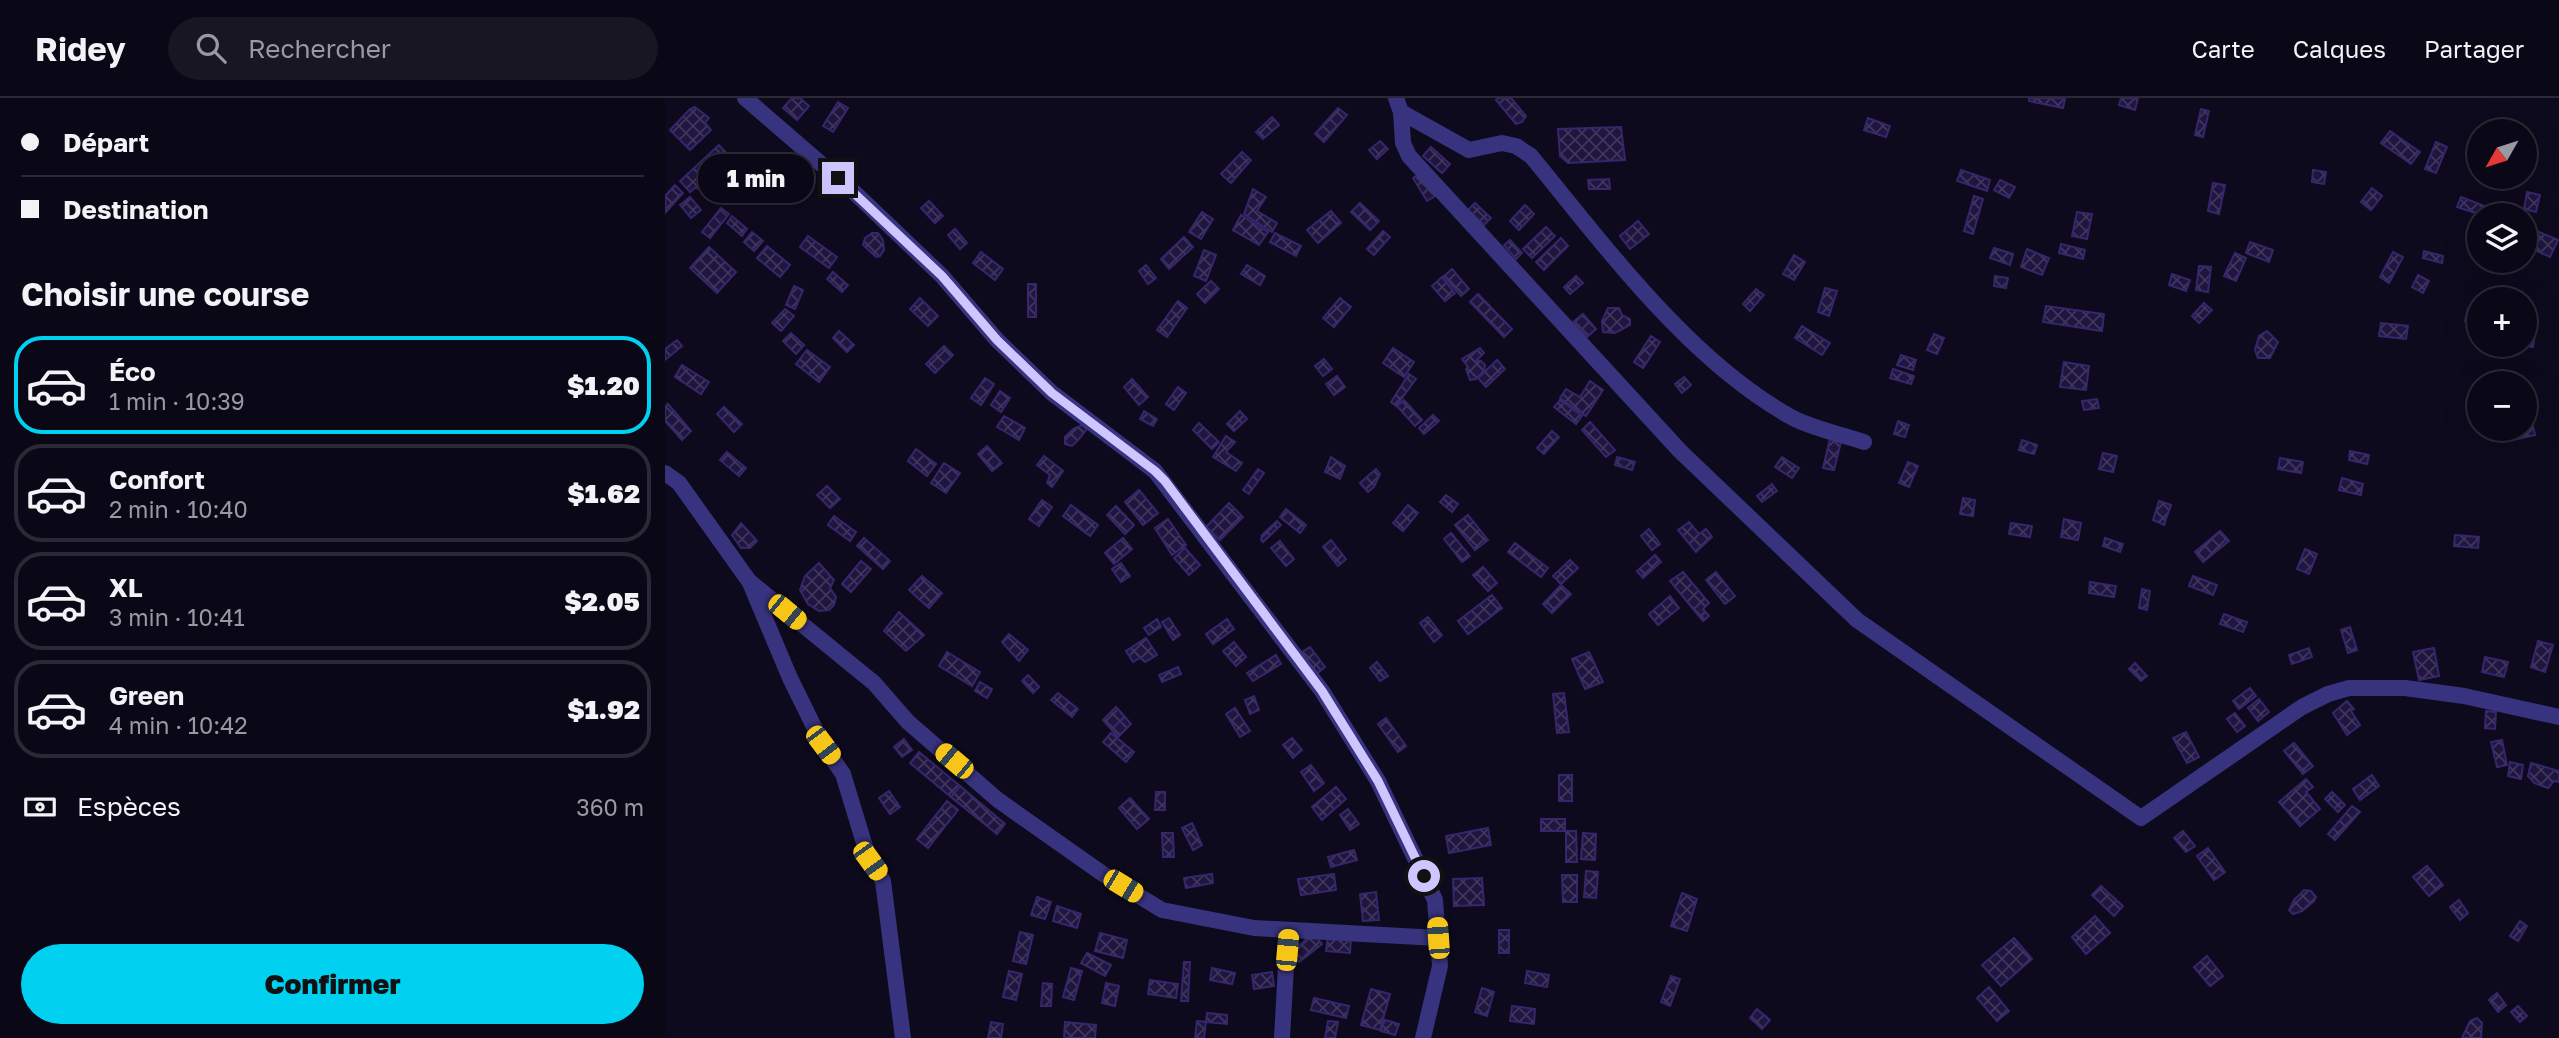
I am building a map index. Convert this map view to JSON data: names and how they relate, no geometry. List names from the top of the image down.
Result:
{
  "north": "bottom left",
  "page": {
    "header": "Ridey",
    "search": "Rechercher",
    "nav": ["Carte", "Calques", "Partager"],
    "banner": ["Départ", "Destination"],
    "map_buttons": ["+", "−"],
    "bubble": "1 min",
    "heading": "Choisir une course",
    "list": [
      {
        "name": "Éco",
        "note": "1 min · 10:39",
        "value": "$1.20"
      },
      {
        "name": "Confort",
        "note": "2 min · 10:40",
        "value": "$1.62"
      },
      {
        "name": "XL",
        "note": "3 min · 10:41",
        "value": "$2.05"
      },
      {
        "name": "Green",
        "note": "4 min · 10:42",
        "value": "$1.92"
      }
    ],
    "pay": ["Espèces", "360 m"],
    "buttons": "Confirmer"
  }
}
